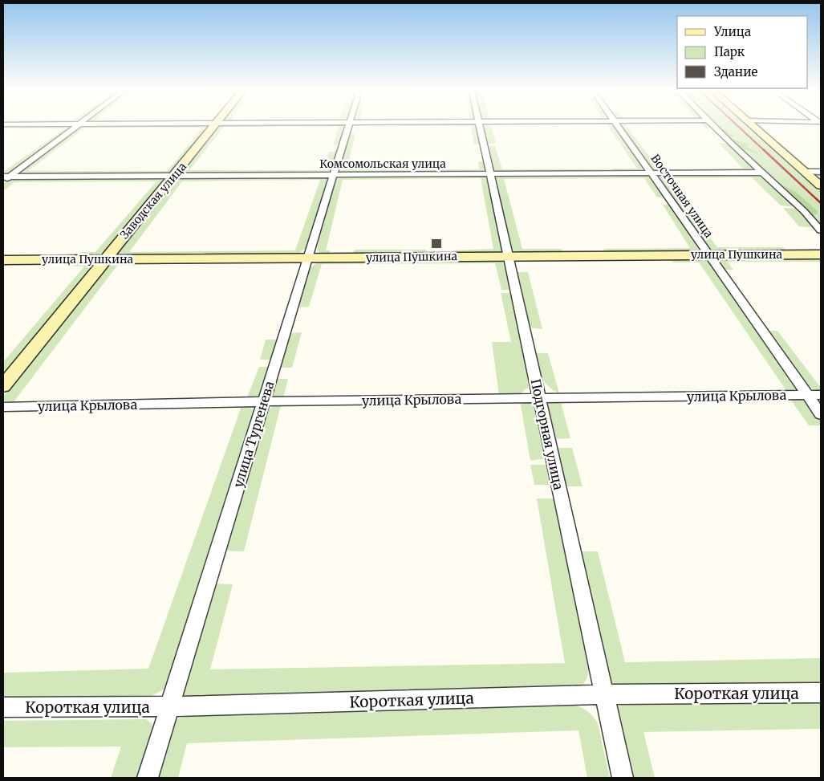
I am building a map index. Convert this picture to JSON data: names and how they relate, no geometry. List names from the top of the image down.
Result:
{
  "streets": {
    "main road": ["Заводская улица", "улица Пушкина"],
    "street": [
      "Комсомольская улица",
      "Восточная улица",
      "улица Крылова",
      "улица Тургенева",
      "Подгорная улица",
      "Короткая улица"
    ]
  },
  "crossings": [
    ["Комсомольская улица", "Восточная улица"],
    ["Комсомольская улица", "Заводская улица"],
    ["Комсомольская улица", "улица Тургенева"],
    ["Комсомольская улица", "Подгорная улица"],
    ["Восточная улица", "улица Пушкина"],
    ["Восточная улица", "улица Крылова"],
    ["Заводская улица", "улица Пушкина"],
    ["улица Пушкина", "улица Тургенева"],
    ["улица Пушкина", "Подгорная улица"],
    ["улица Крылова", "улица Тургенева"],
    ["улица Крылова", "Подгорная улица"],
    ["улица Тургенева", "Короткая улица"],
    ["Подгорная улица", "Короткая улица"]
  ],
  "legend": ["Улица", "Парк", "Здание"]
}
